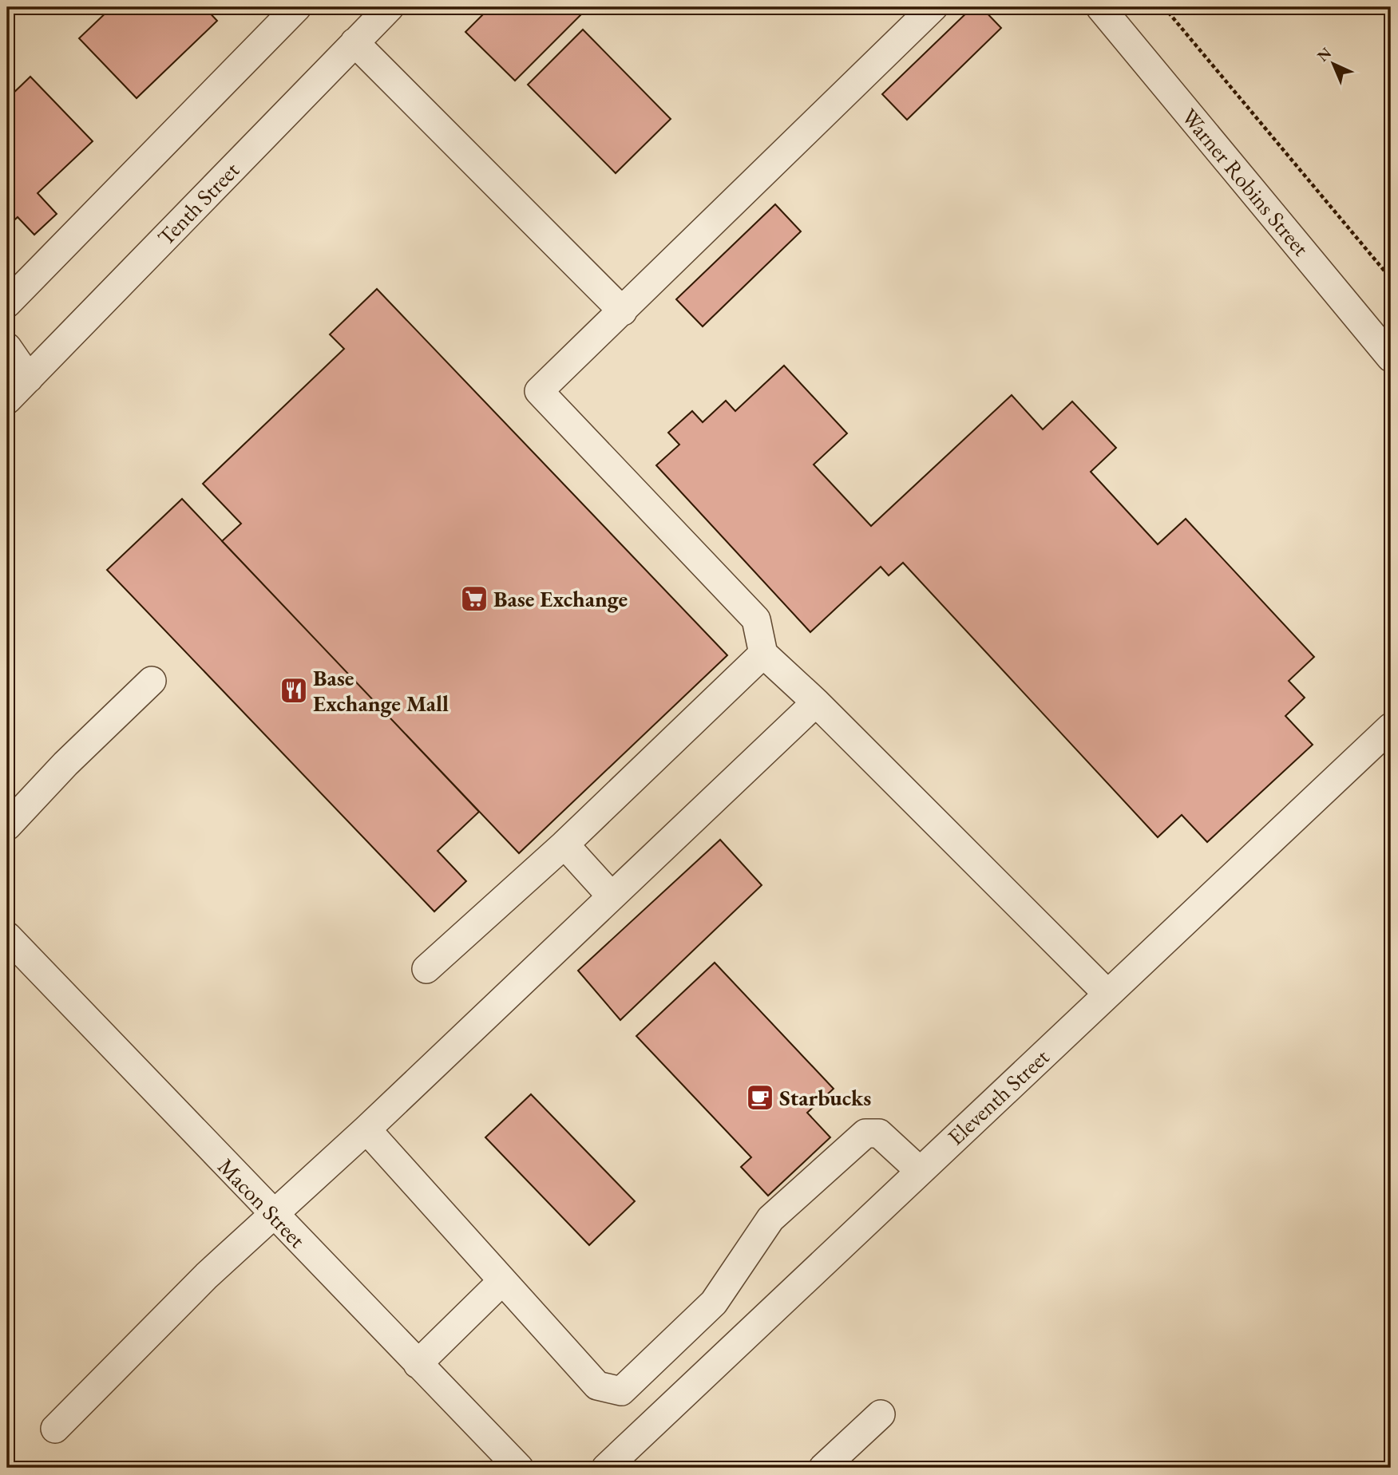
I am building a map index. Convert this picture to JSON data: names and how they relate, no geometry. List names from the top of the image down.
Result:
{
  "streets": {
    "street": [
      "Warner Robins Street",
      "Tenth Street",
      "Eleventh Street",
      "Macon Street"
    ]
  },
  "places": {
    "supermarket": ["Base Exchange"],
    "restaurant": ["Base Exchange Mall"],
    "cafe": ["Starbucks"]
  },
  "north": "top left"
}
